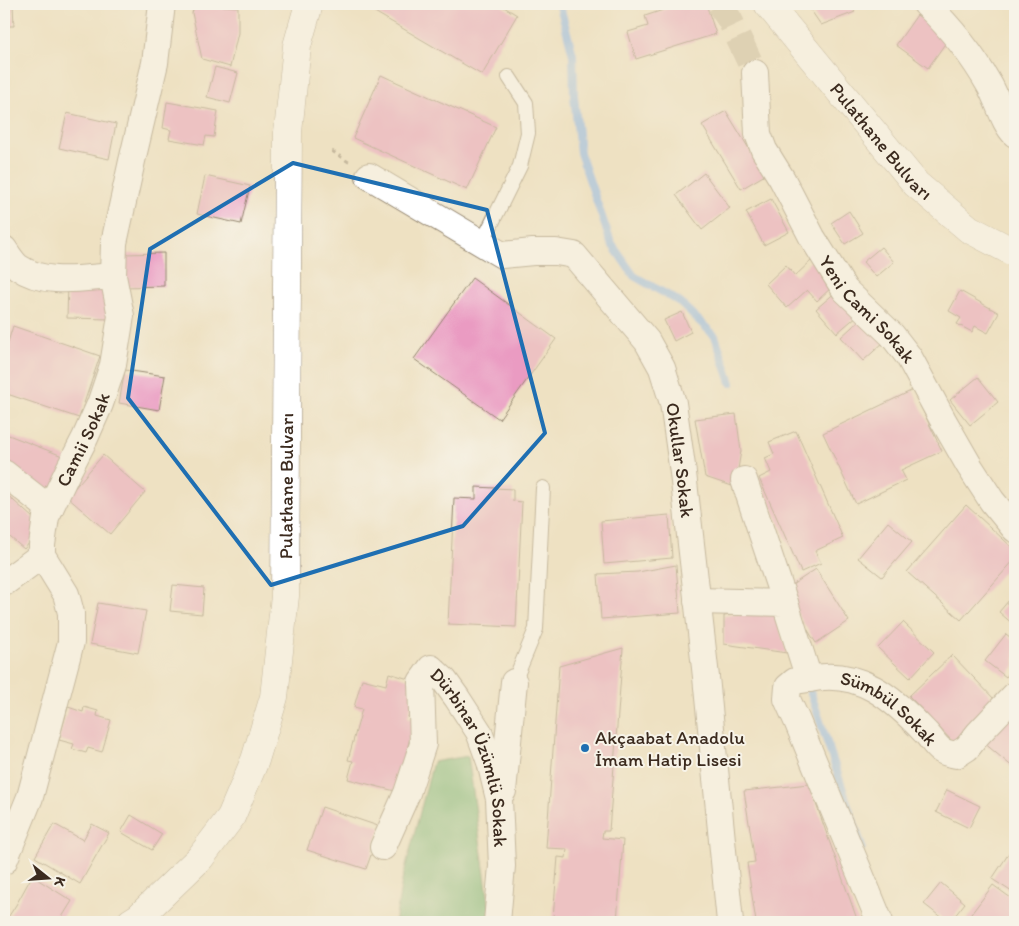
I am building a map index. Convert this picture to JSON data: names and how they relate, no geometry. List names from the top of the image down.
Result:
{
  "streets": {
    "street": [
      "Pulathane Bulvarı",
      "Yeni Cami Sokak",
      "Camii Sokak",
      "Okullar Sokak",
      "Sümbül Sokak",
      "Dürbinar Üzümlü Sokak"
    ]
  },
  "places": ["Akçaabat Anadolu İmam Hatip Lisesi"],
  "north": "right"
}
